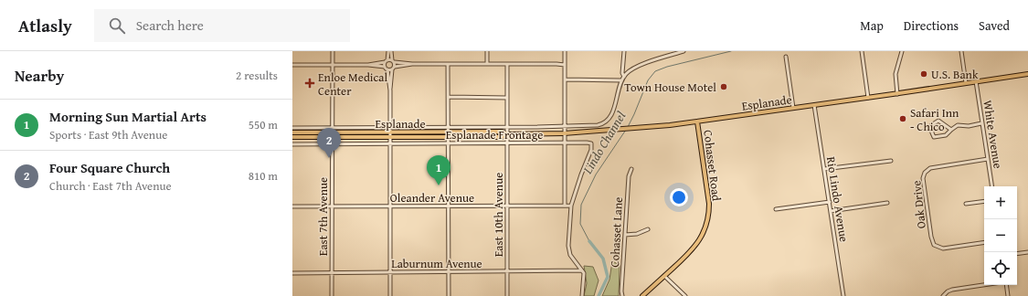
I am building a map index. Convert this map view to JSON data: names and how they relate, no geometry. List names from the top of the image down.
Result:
{
  "streets": {
    "main road": ["Esplanade", "Cohasset Road"],
    "street": [
      "Esplanade Frontage",
      "White Avenue",
      "Oleander Avenue",
      "Rio Lindo Avenue",
      "Oak Drive",
      "East 10th Avenue",
      "East 7th Avenue",
      "Cohasset Lane",
      "Laburnum Avenue"
    ]
  },
  "crossings": [
    ["Esplanade", "Esplanade Frontage"],
    ["Esplanade", "White Avenue"],
    ["Esplanade", "Cohasset Road"],
    ["Esplanade", "Rio Lindo Avenue"],
    ["Esplanade", "East 10th Avenue"],
    ["Esplanade", "East 7th Avenue"],
    ["Esplanade Frontage", "Oleander Avenue"],
    ["Esplanade Frontage", "East 10th Avenue"],
    ["Esplanade Frontage", "East 7th Avenue"],
    ["White Avenue", "Oak Drive"],
    ["Oleander Avenue", "East 10th Avenue"],
    ["Oleander Avenue", "East 7th Avenue"],
    ["East 10th Avenue", "Laburnum Avenue"],
    ["East 7th Avenue", "Laburnum Avenue"]
  ],
  "water": ["Lindo Channel"],
  "places": {
    "other": ["U.S. Bank", "Town House Motel", "Safari Inn - Chico"],
    "health": ["Enloe Medical Center"]
  },
  "page": {
    "header": "Atlasly",
    "search": "Search here",
    "nav": ["Map", "Directions", "Saved"],
    "heading": ["Nearby", "2 results"],
    "list": [
      {
        "mark": "1",
        "name": "Morning Sun Martial Arts",
        "note": "Sports · East 9th Avenue",
        "value": "550 m"
      },
      {
        "mark": "2",
        "name": "Four Square Church",
        "note": "Church · East 7th Avenue",
        "value": "810 m"
      }
    ],
    "pins": ["2", "1"],
    "map_buttons": ["+", "−"]
  }
}
